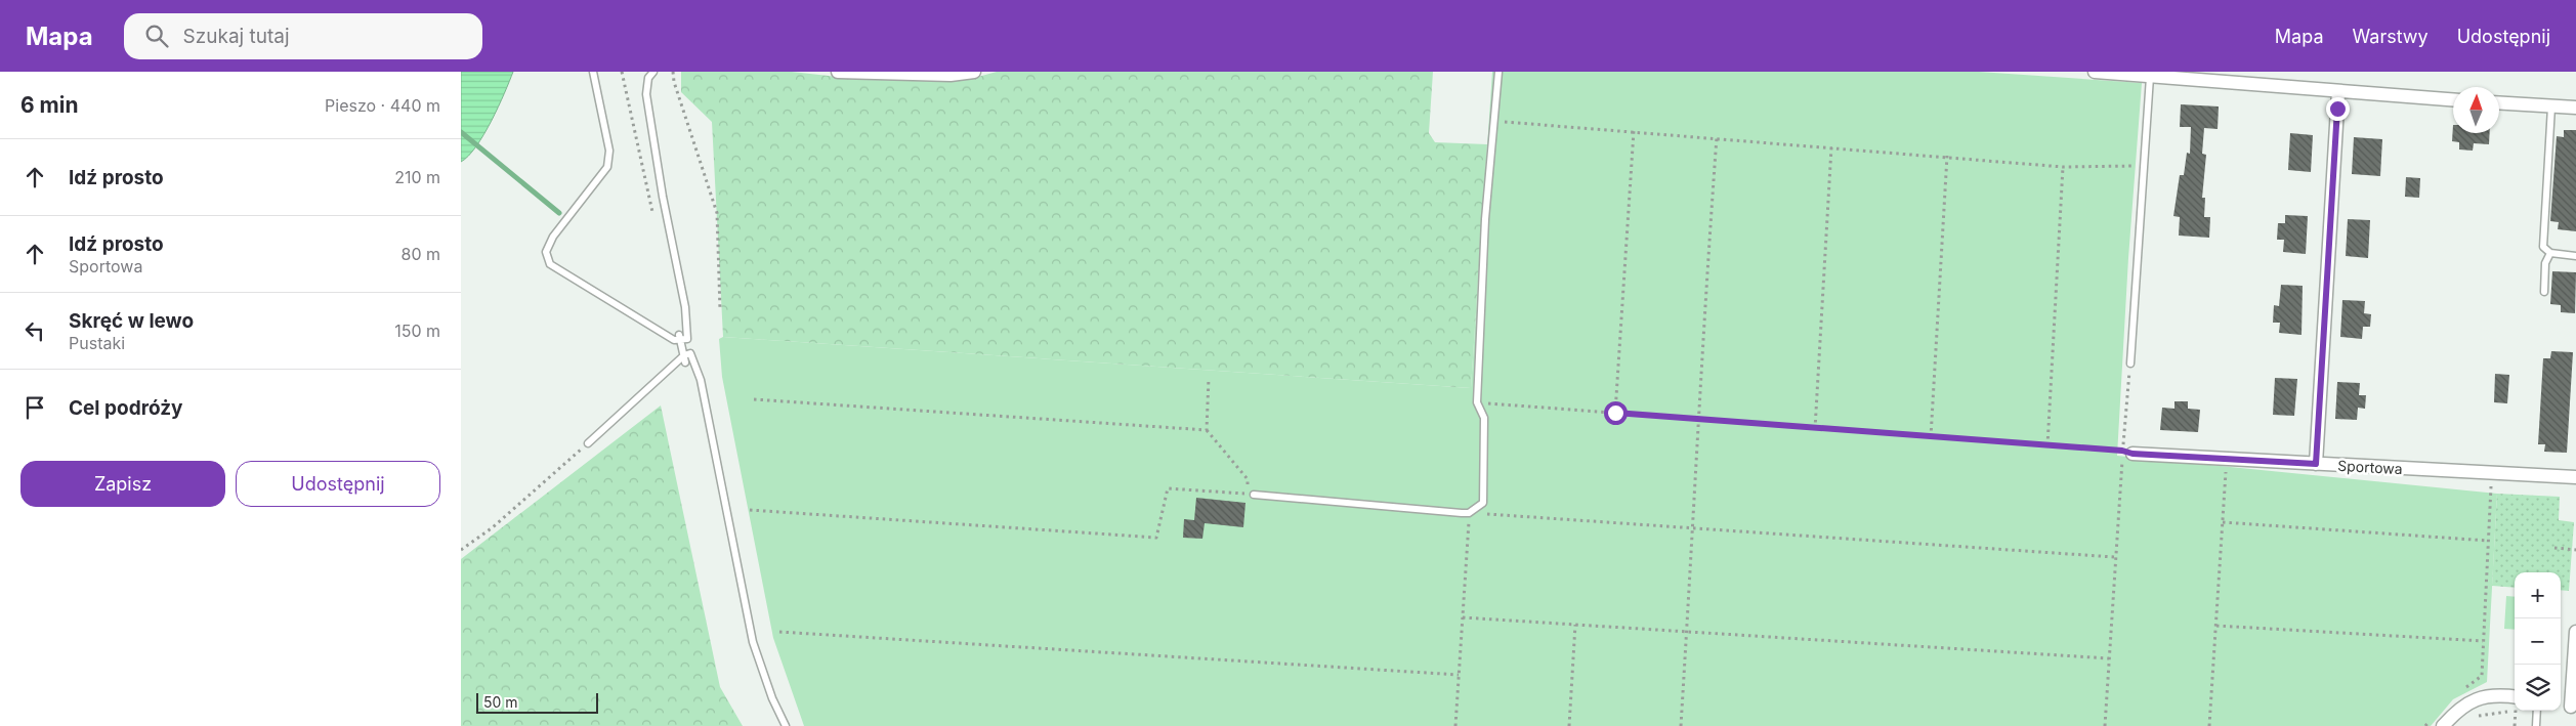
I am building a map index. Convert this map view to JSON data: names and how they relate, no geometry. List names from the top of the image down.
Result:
{
  "streets": {
    "street": ["Sportowa"]
  },
  "scale_bar": "50 m",
  "north": "top",
  "page": {
    "header": "Mapa",
    "search": "Szukaj tutaj",
    "nav": ["Mapa", "Warstwy", "Udostępnij"],
    "heading": ["6 min", "Pieszo · 440 m"],
    "list": [
      ["Idź prosto", "210 m"],
      ["Idź prosto", "Sportowa", "80 m"],
      ["Skręć w lewo", "Pustaki", "150 m"],
      "Cel podróży"
    ],
    "buttons": ["Zapisz", "Udostępnij"],
    "map_buttons": ["+", "−"],
    "scale": "50 m"
  }
}
